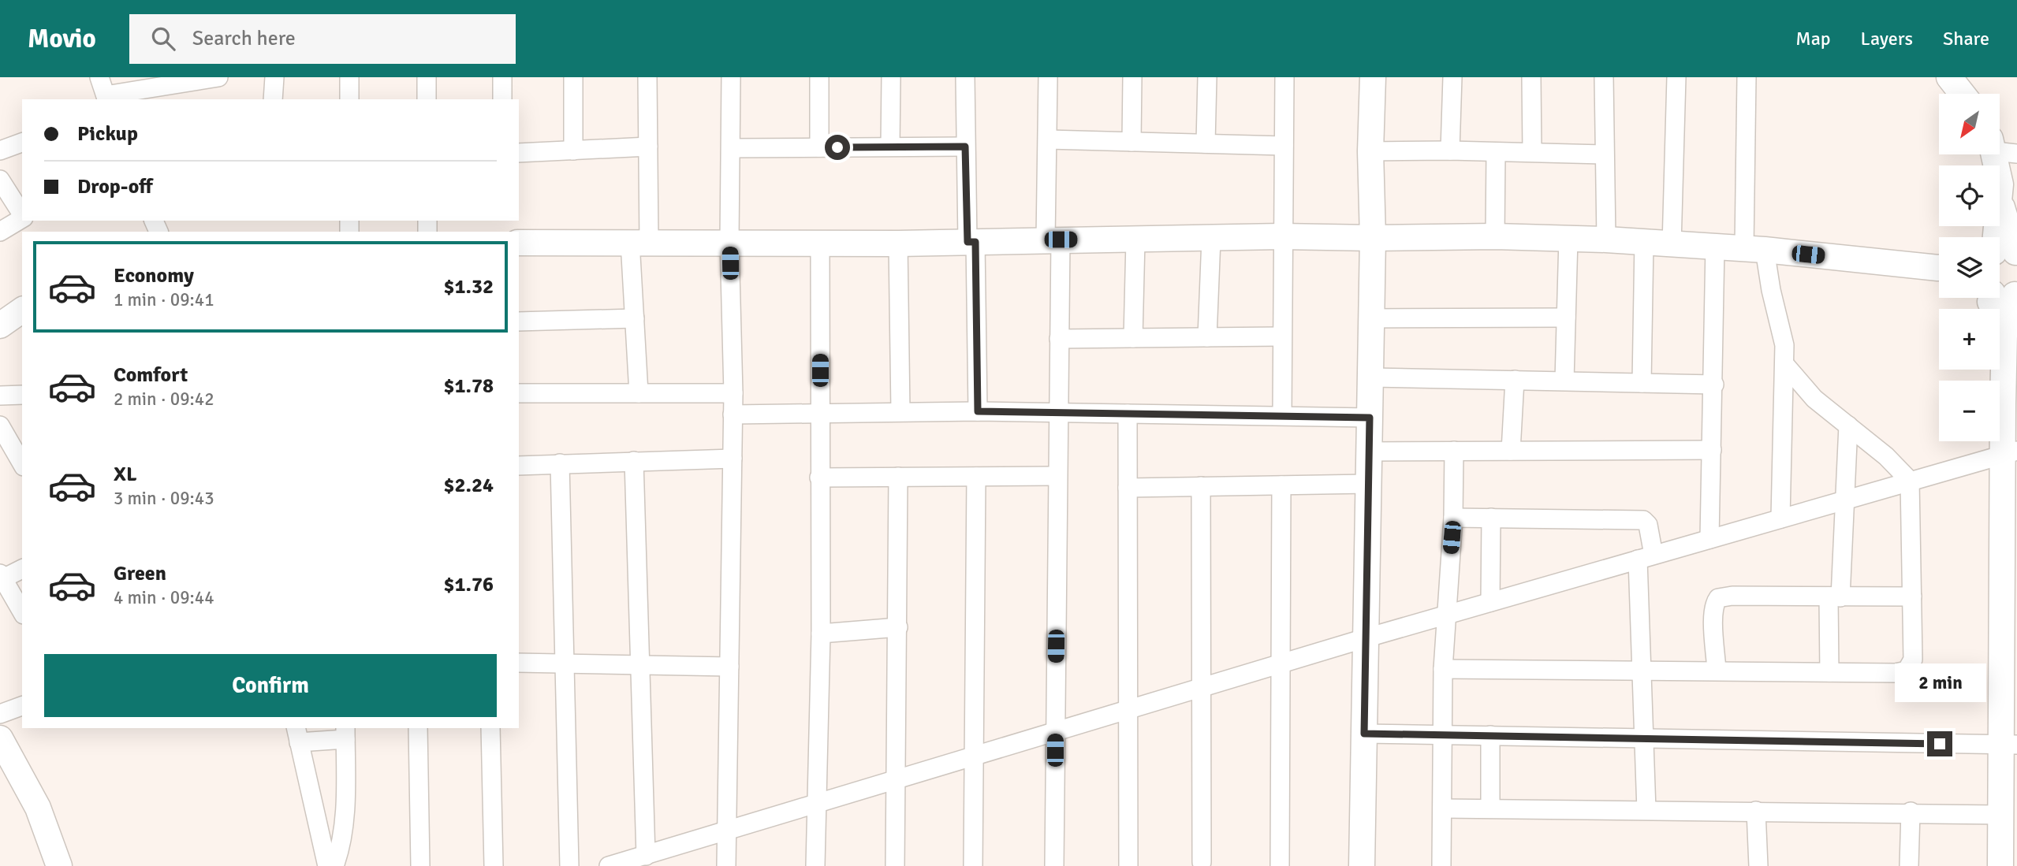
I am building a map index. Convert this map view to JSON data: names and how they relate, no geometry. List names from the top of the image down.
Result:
{
  "north": "bottom left",
  "page": {
    "header": "Movio",
    "search": "Search here",
    "nav": ["Map", "Layers", "Share"],
    "map_buttons": ["+", "−"],
    "banner": ["Pickup", "Drop-off"],
    "list": [
      {
        "name": "Economy",
        "note": "1 min · 09:41",
        "value": "$1.32"
      },
      {
        "name": "Comfort",
        "note": "2 min · 09:42",
        "value": "$1.78"
      },
      {
        "name": "XL",
        "note": "3 min · 09:43",
        "value": "$2.24"
      },
      {
        "name": "Green",
        "note": "4 min · 09:44",
        "value": "$1.76"
      }
    ],
    "buttons": "Confirm",
    "bubble": "2 min"
  }
}
